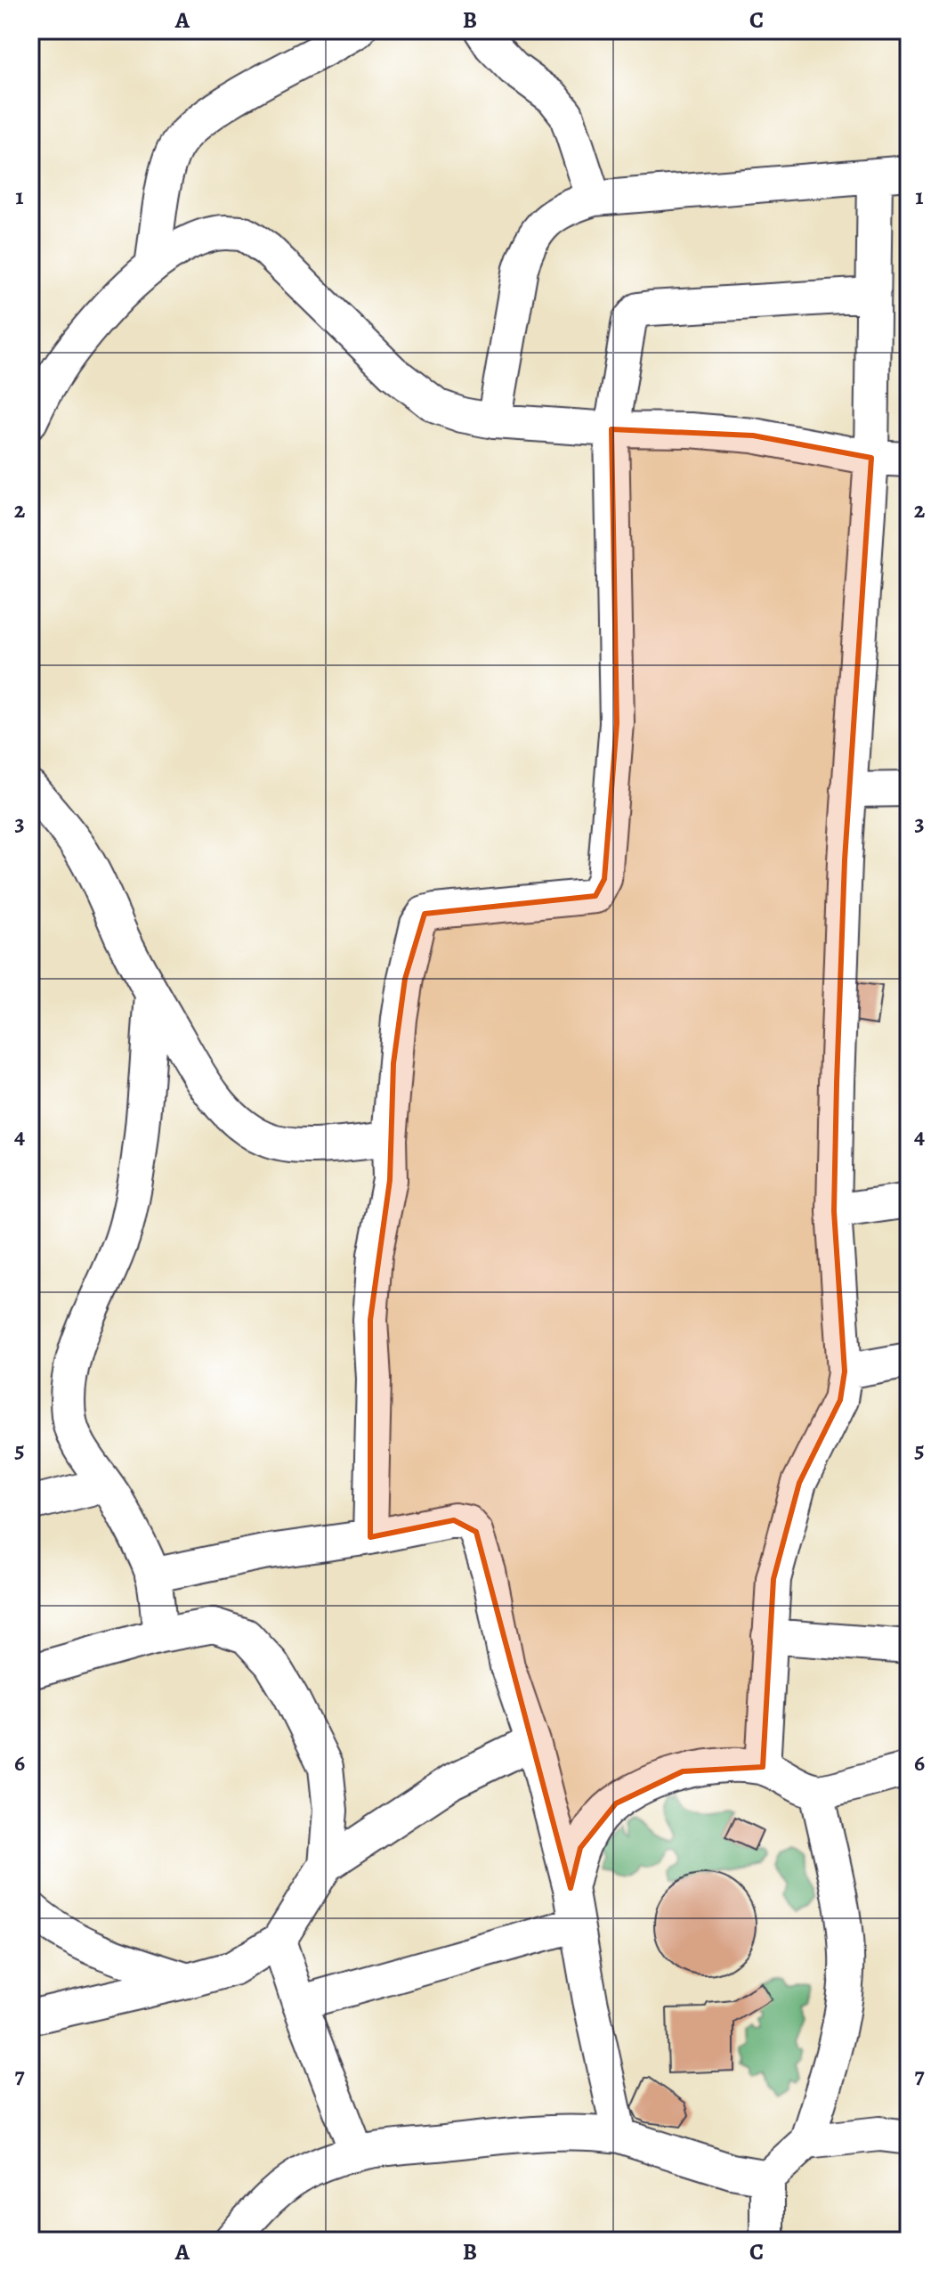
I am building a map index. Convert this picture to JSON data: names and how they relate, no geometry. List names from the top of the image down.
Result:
{
  "grid": {
    "columns": ["A", "B", "C"],
    "rows": [
      "1",
      "2",
      "3",
      "4",
      "5",
      "6",
      "7"
    ]
  }
}
